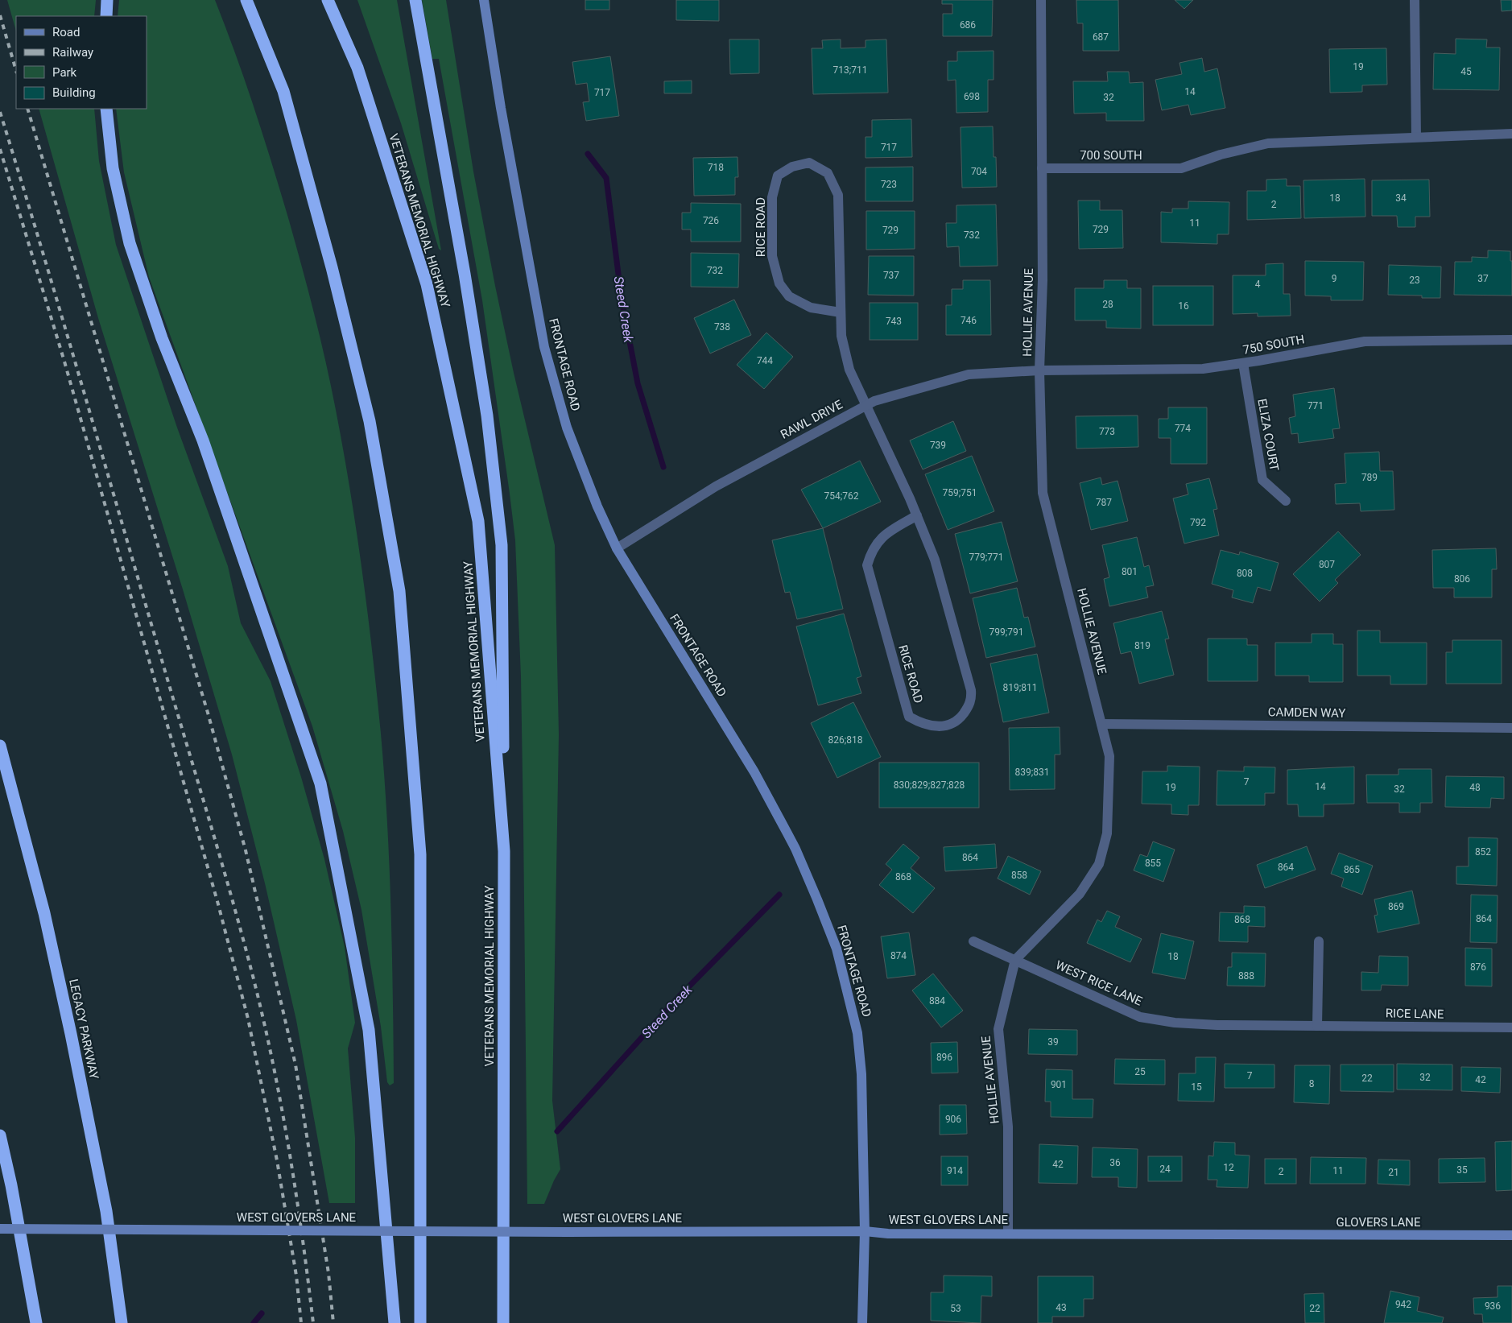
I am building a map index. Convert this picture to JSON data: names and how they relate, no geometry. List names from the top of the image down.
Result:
{
  "streets": {
    "highway": ["VETERANS MEMORIAL HIGHWAY", "LEGACY PARKWAY"],
    "street": [
      "700 SOUTH",
      "RICE ROAD",
      "HOLLIE AVENUE",
      "750 SOUTH",
      "FRONTAGE ROAD",
      "RAWL DRIVE",
      "ELIZA COURT",
      "CAMDEN WAY",
      "WEST RICE LANE",
      "RICE LANE",
      "WEST GLOVERS LANE",
      "GLOVERS LANE"
    ]
  },
  "crossings": [
    ["700 SOUTH", "HOLLIE AVENUE"],
    ["RICE ROAD", "RAWL DRIVE"],
    ["HOLLIE AVENUE", "750 SOUTH"],
    ["HOLLIE AVENUE", "RAWL DRIVE"],
    ["HOLLIE AVENUE", "CAMDEN WAY"],
    ["HOLLIE AVENUE", "WEST RICE LANE"],
    ["HOLLIE AVENUE", "WEST GLOVERS LANE"],
    ["750 SOUTH", "RAWL DRIVE"],
    ["750 SOUTH", "ELIZA COURT"],
    ["FRONTAGE ROAD", "RAWL DRIVE"],
    ["FRONTAGE ROAD", "WEST GLOVERS LANE"],
    ["WEST RICE LANE", "RICE LANE"],
    ["WEST GLOVERS LANE", "GLOVERS LANE"]
  ],
  "water": ["Steed Creek"],
  "house_numbers": [
    "686",
    "687",
    "19",
    "713;711",
    "45",
    "14",
    "717",
    "698",
    "32",
    "717",
    "718",
    "704",
    "723",
    "18",
    "34",
    "2",
    "726",
    "11",
    "729",
    "729",
    "732",
    "732",
    "737",
    "9",
    "37",
    "23",
    "4",
    "28",
    "16",
    "746",
    "743",
    "738",
    "744",
    "771",
    "774",
    "773",
    "739",
    "789",
    "759;751",
    "754;762",
    "787",
    "792",
    "779;771",
    "807",
    "801",
    "808",
    "806",
    "799;791",
    "819",
    "819;811",
    "826;818",
    "839;831",
    "7",
    "830;829;827;828",
    "14",
    "19",
    "48",
    "32",
    "852",
    "864",
    "855",
    "864",
    "865",
    "858",
    "868",
    "869",
    "864",
    "868",
    "874",
    "18",
    "876",
    "888",
    "884",
    "39",
    "896",
    "25",
    "7",
    "32",
    "22",
    "42",
    "8",
    "901",
    "15",
    "906",
    "36",
    "42",
    "12",
    "24",
    "35",
    "914",
    "11",
    "2",
    "21",
    "942",
    "936",
    "43",
    "53",
    "22"
  ],
  "legend": [
    "Road",
    "Railway",
    "Park",
    "Building"
  ]
}
